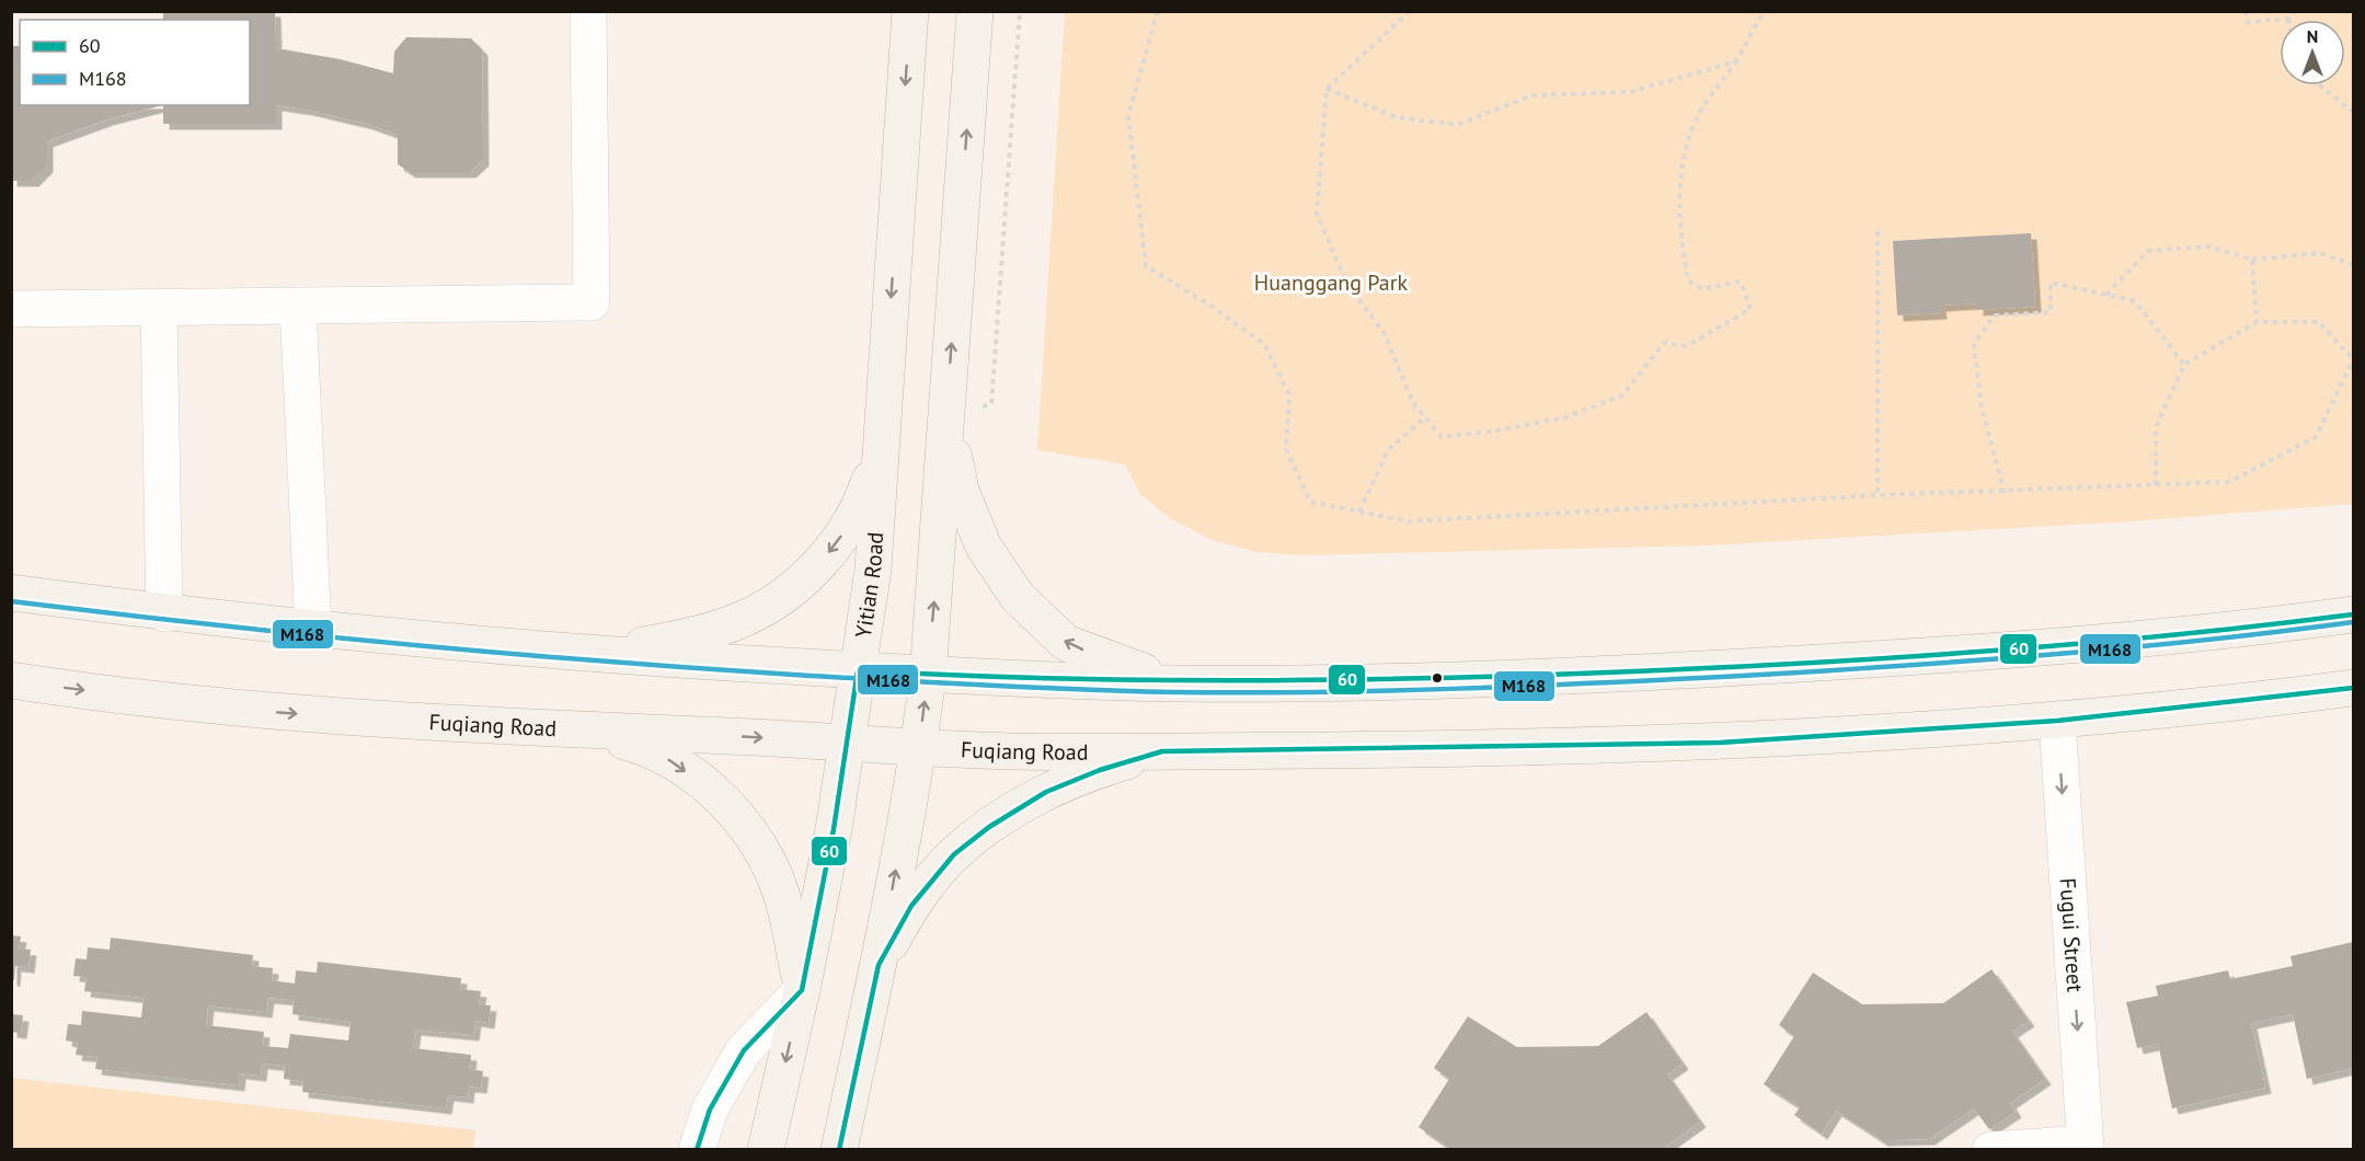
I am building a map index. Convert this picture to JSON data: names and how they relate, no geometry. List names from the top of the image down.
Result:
{
  "streets": {
    "main road": ["Yitian Road", "Fuqiang Road"],
    "street": ["Fugui Street"]
  },
  "crossings": [
    ["Yitian Road", "Fuqiang Road"],
    ["Fuqiang Road", "Fugui Street"]
  ],
  "one_way": ["Fugui Street"],
  "parks": ["Huanggang Park"],
  "lines": ["transit line M168", "transit line 60"],
  "legend": ["60", "M168"],
  "north": "top"
}
